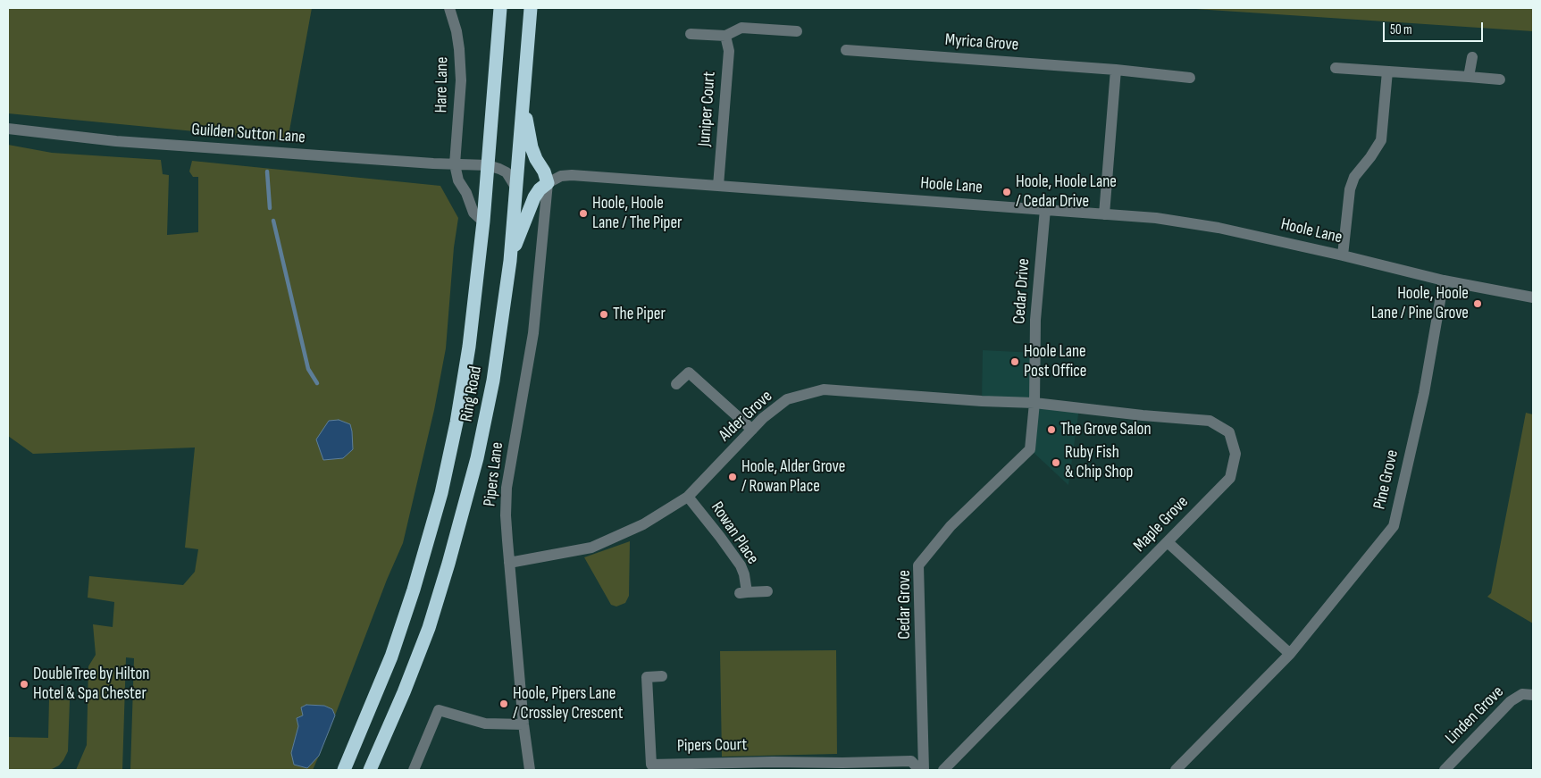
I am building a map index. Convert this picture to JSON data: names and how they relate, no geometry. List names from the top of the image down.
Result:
{
  "streets": {
    "highway": ["Ring Road"],
    "street": [
      "Myrica Grove",
      "Hare Lane",
      "Juniper Court",
      "Guilden Sutton Lane",
      "Hoole Lane",
      "Cedar Drive",
      "Alder Grove",
      "Pipers Lane",
      "Pine Grove",
      "Maple Grove",
      "Rowan Place",
      "Cedar Grove",
      "Linden Grove",
      "Pipers Court"
    ]
  },
  "crossings": [
    ["Hare Lane", "Guilden Sutton Lane"],
    ["Juniper Court", "Hoole Lane"],
    ["Guilden Sutton Lane", "Ring Road"],
    ["Hoole Lane", "Cedar Drive"],
    ["Hoole Lane", "Pipers Lane"],
    ["Hoole Lane", "Pine Grove"],
    ["Cedar Drive", "Alder Grove"],
    ["Cedar Drive", "Maple Grove"],
    ["Cedar Drive", "Cedar Grove"],
    ["Alder Grove", "Pipers Lane"],
    ["Alder Grove", "Maple Grove"],
    ["Alder Grove", "Rowan Place"],
    ["Alder Grove", "Cedar Grove"],
    ["Maple Grove", "Cedar Grove"]
  ],
  "places": [
    "Hoole, Hoole Lane / Cedar Drive",
    "Hoole, Hoole Lane / The Piper",
    "Hoole, Hoole Lane / Pine Grove",
    "The Piper",
    "Hoole Lane Post Office",
    "The Grove Salon",
    "Ruby Fish & Chip Shop",
    "Hoole, Alder Grove / Rowan Place",
    "DoubleTree by Hilton Hotel & Spa Chester",
    "Hoole, Pipers Lane / Crossley Crescent"
  ],
  "scale_bar": "50 m"
}
